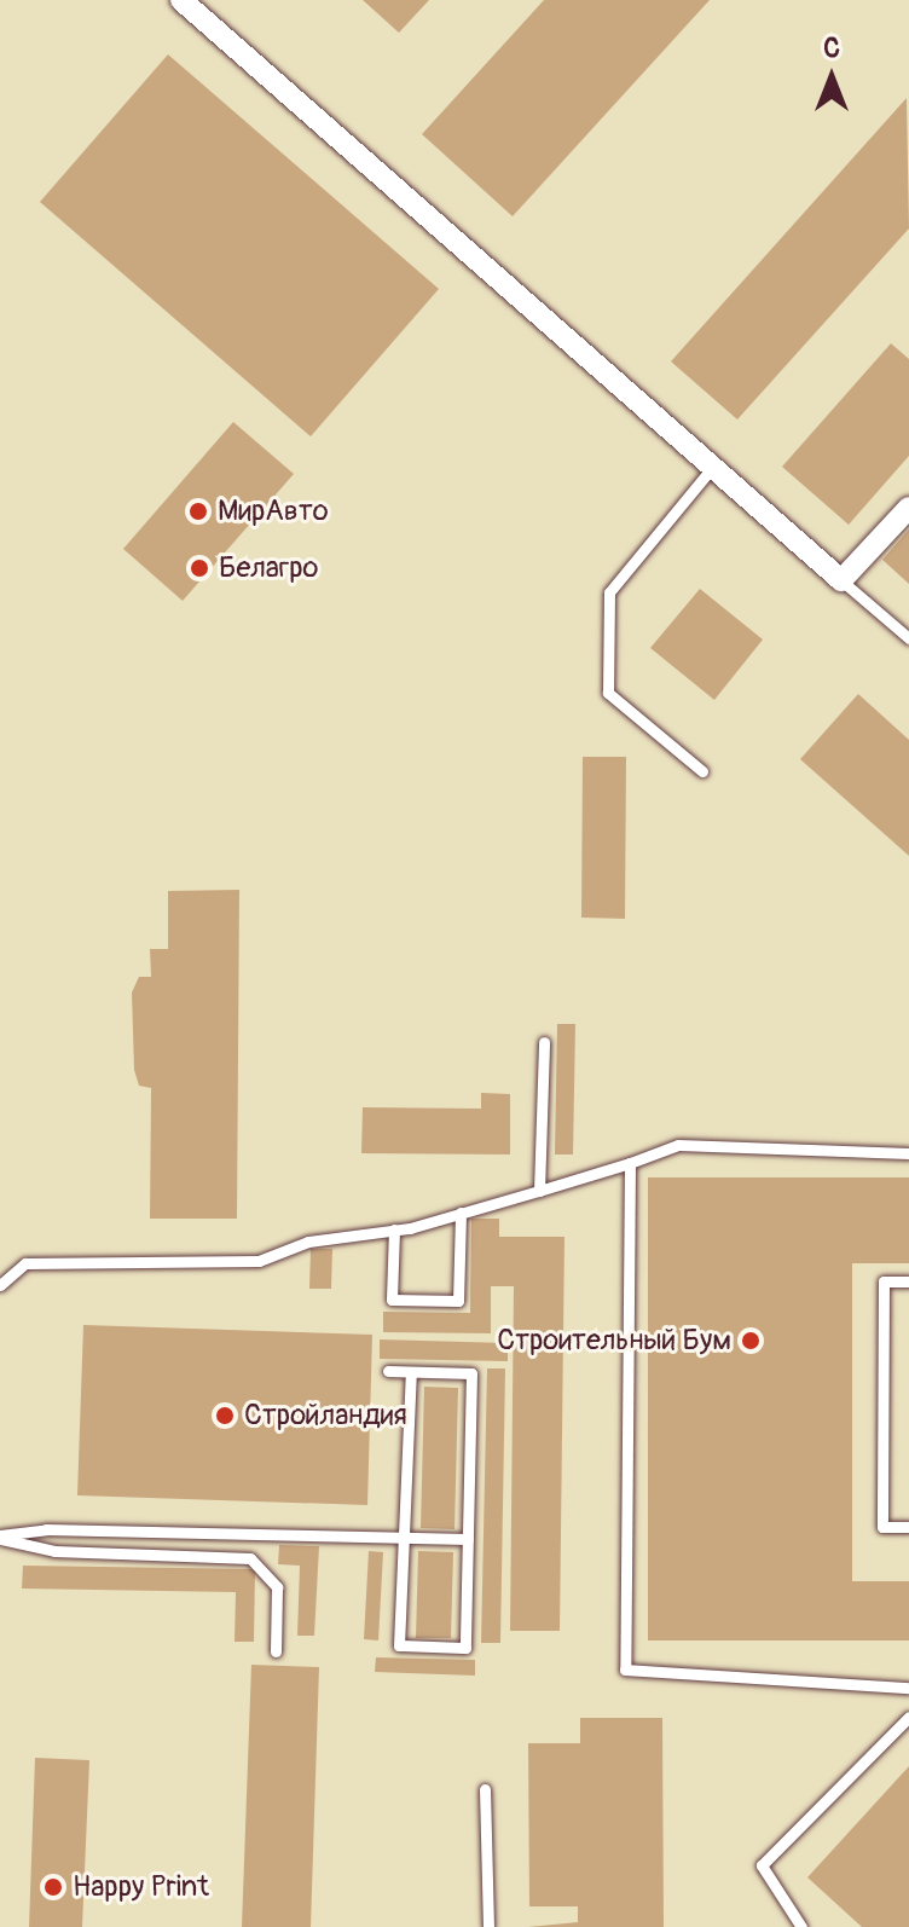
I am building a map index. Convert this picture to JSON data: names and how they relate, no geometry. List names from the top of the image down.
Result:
{
  "places": [
    "МирАвто",
    "Белагро",
    "Строительный Бум",
    "Стройландия",
    "Happy Print"
  ],
  "north": "top"
}
